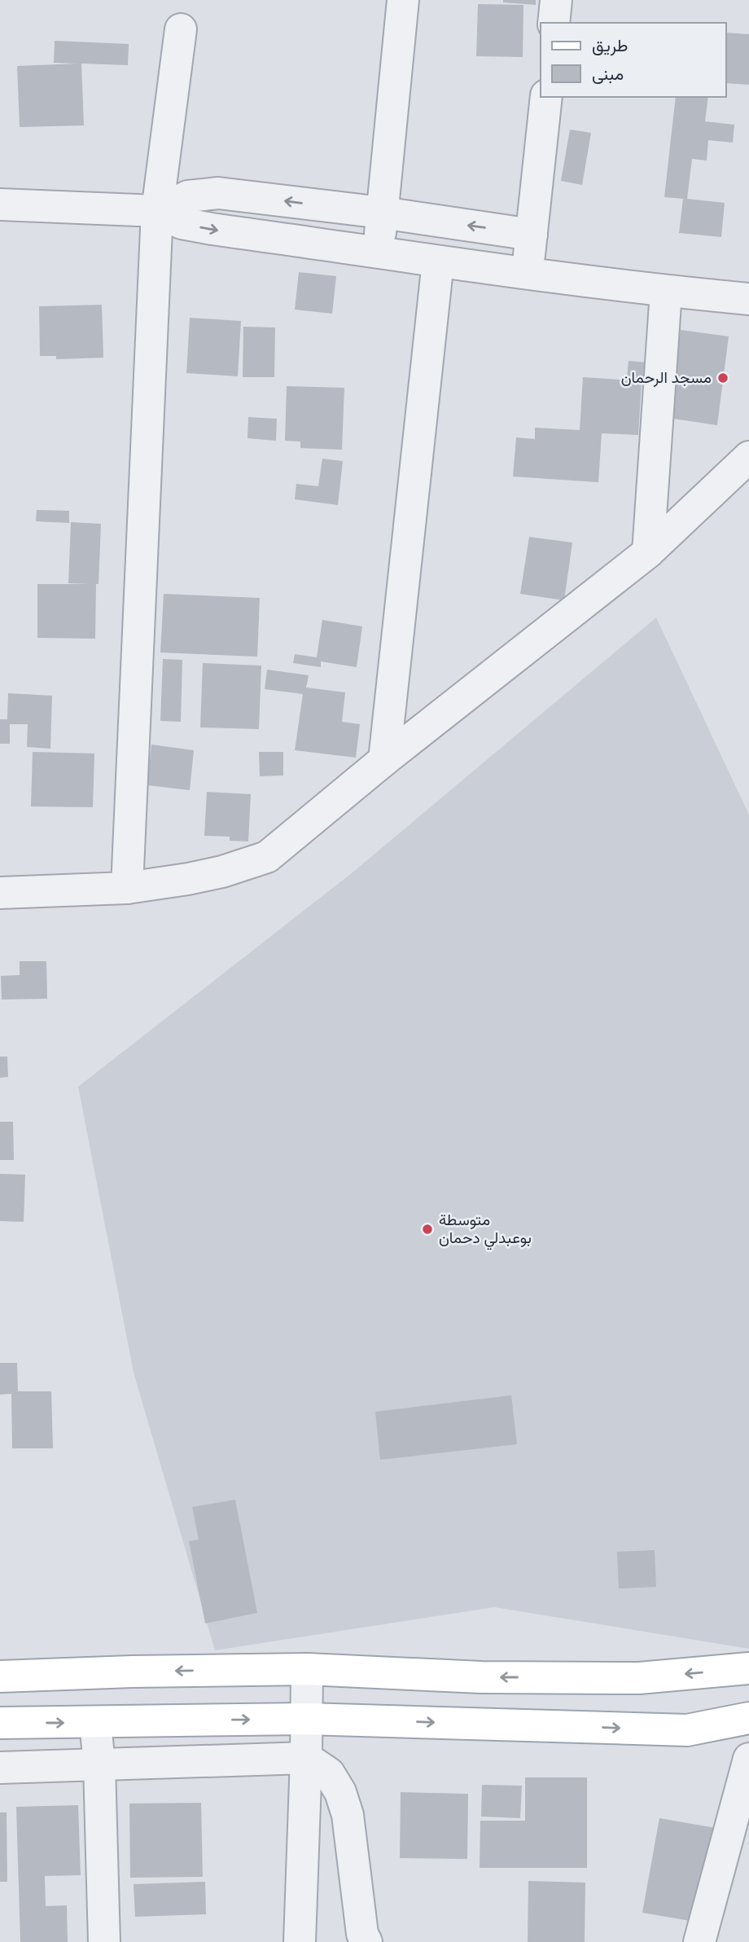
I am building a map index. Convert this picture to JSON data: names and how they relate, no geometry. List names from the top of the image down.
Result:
{
  "places": ["مسجد الرحمان", "متوسطة بوعبدلي دحمان"],
  "legend": ["طريق", "مبنى"]
}
